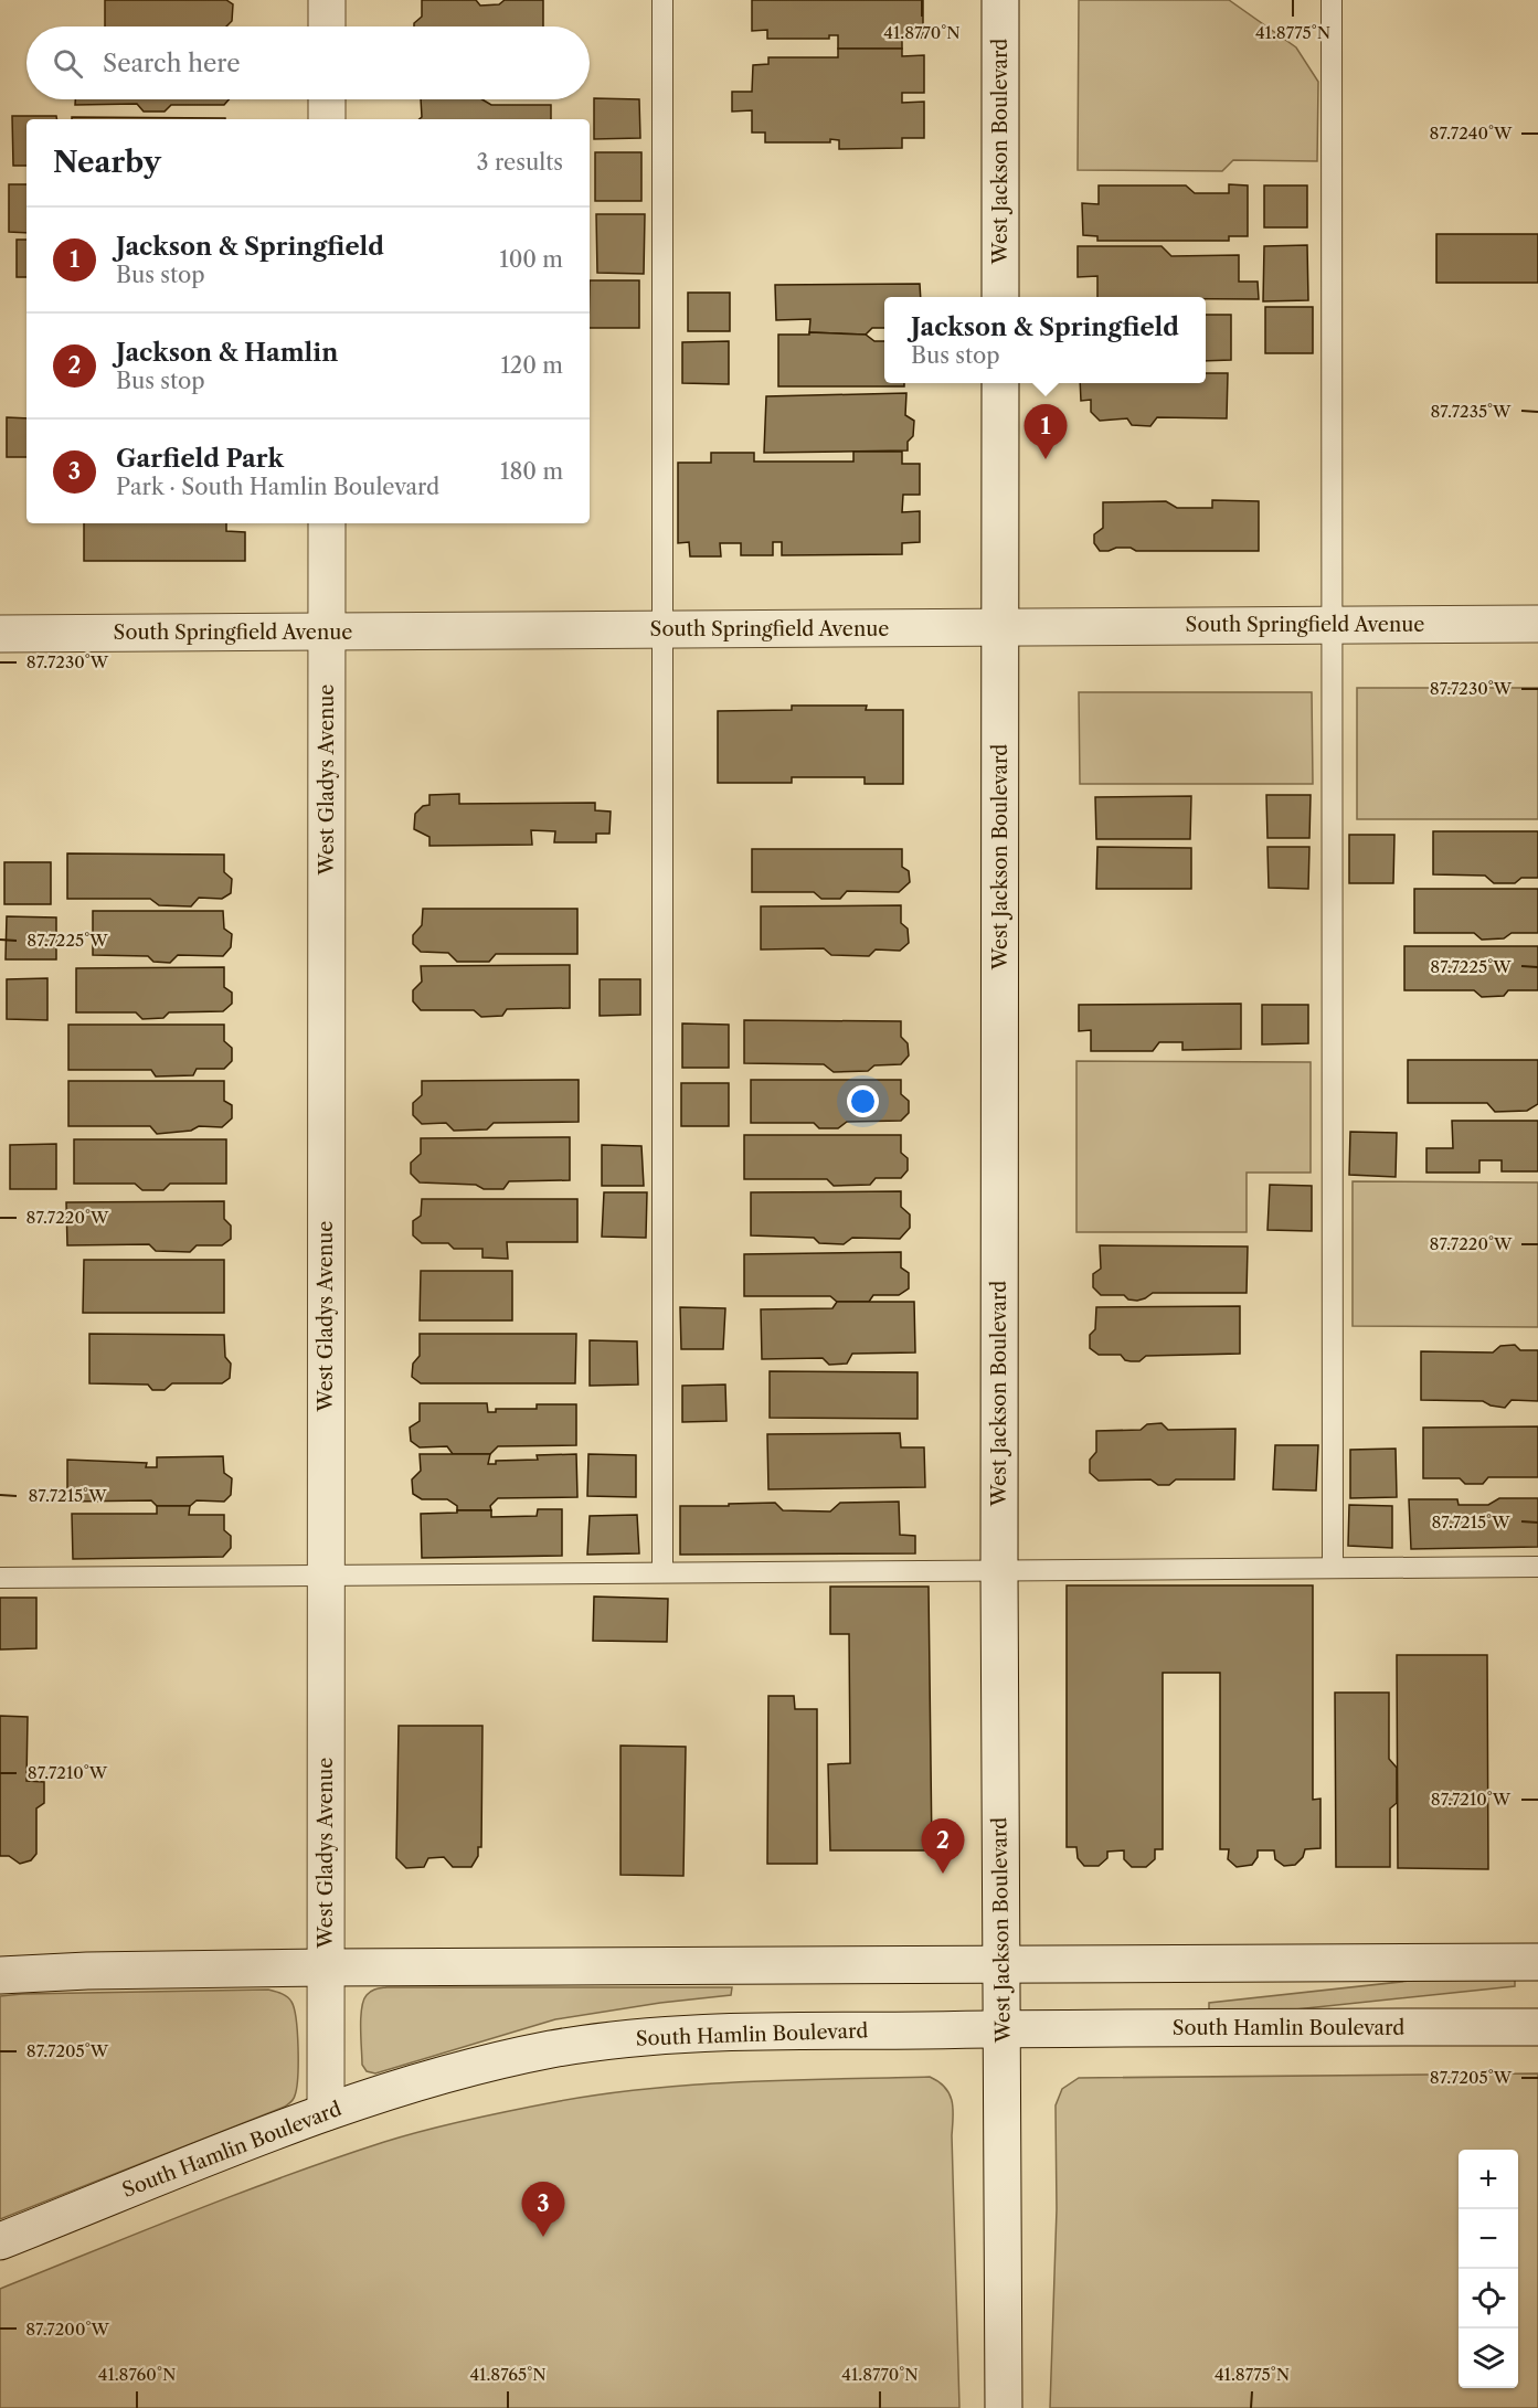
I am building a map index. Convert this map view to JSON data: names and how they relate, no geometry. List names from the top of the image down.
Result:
{
  "streets": {
    "street": [
      "West Jackson Boulevard",
      "South Springfield Avenue",
      "West Gladys Avenue",
      "South Hamlin Boulevard"
    ]
  },
  "crossings": [
    ["West Jackson Boulevard", "South Springfield Avenue"],
    ["West Jackson Boulevard", "South Hamlin Boulevard"],
    ["South Springfield Avenue", "West Gladys Avenue"],
    ["West Gladys Avenue", "South Hamlin Boulevard"]
  ],
  "page": {
    "search": "Search here",
    "heading": ["Nearby", "3 results"],
    "list": [
      {
        "mark": "1",
        "name": "Jackson & Springfield",
        "note": "Bus stop",
        "value": "100 m"
      },
      {
        "mark": "2",
        "name": "Jackson & Hamlin",
        "note": "Bus stop",
        "value": "120 m"
      },
      {
        "mark": "3",
        "name": "Garfield Park",
        "note": "Park · South Hamlin Boulevard",
        "value": "180 m"
      }
    ],
    "popup": ["Jackson & Springfield", "Bus stop"],
    "pins": ["1", "2", "3"],
    "map_buttons": ["+", "−"]
  },
  "coordinates": [
    "41.8770°N",
    "41.8775°N",
    "87.7240°W",
    "87.7235°W",
    "87.7230°W",
    "87.7225°W",
    "87.7220°W",
    "87.7215°W",
    "87.7210°W",
    "87.7205°W",
    "87.7200°W",
    "41.8760°N",
    "41.8765°N"
  ]
}
